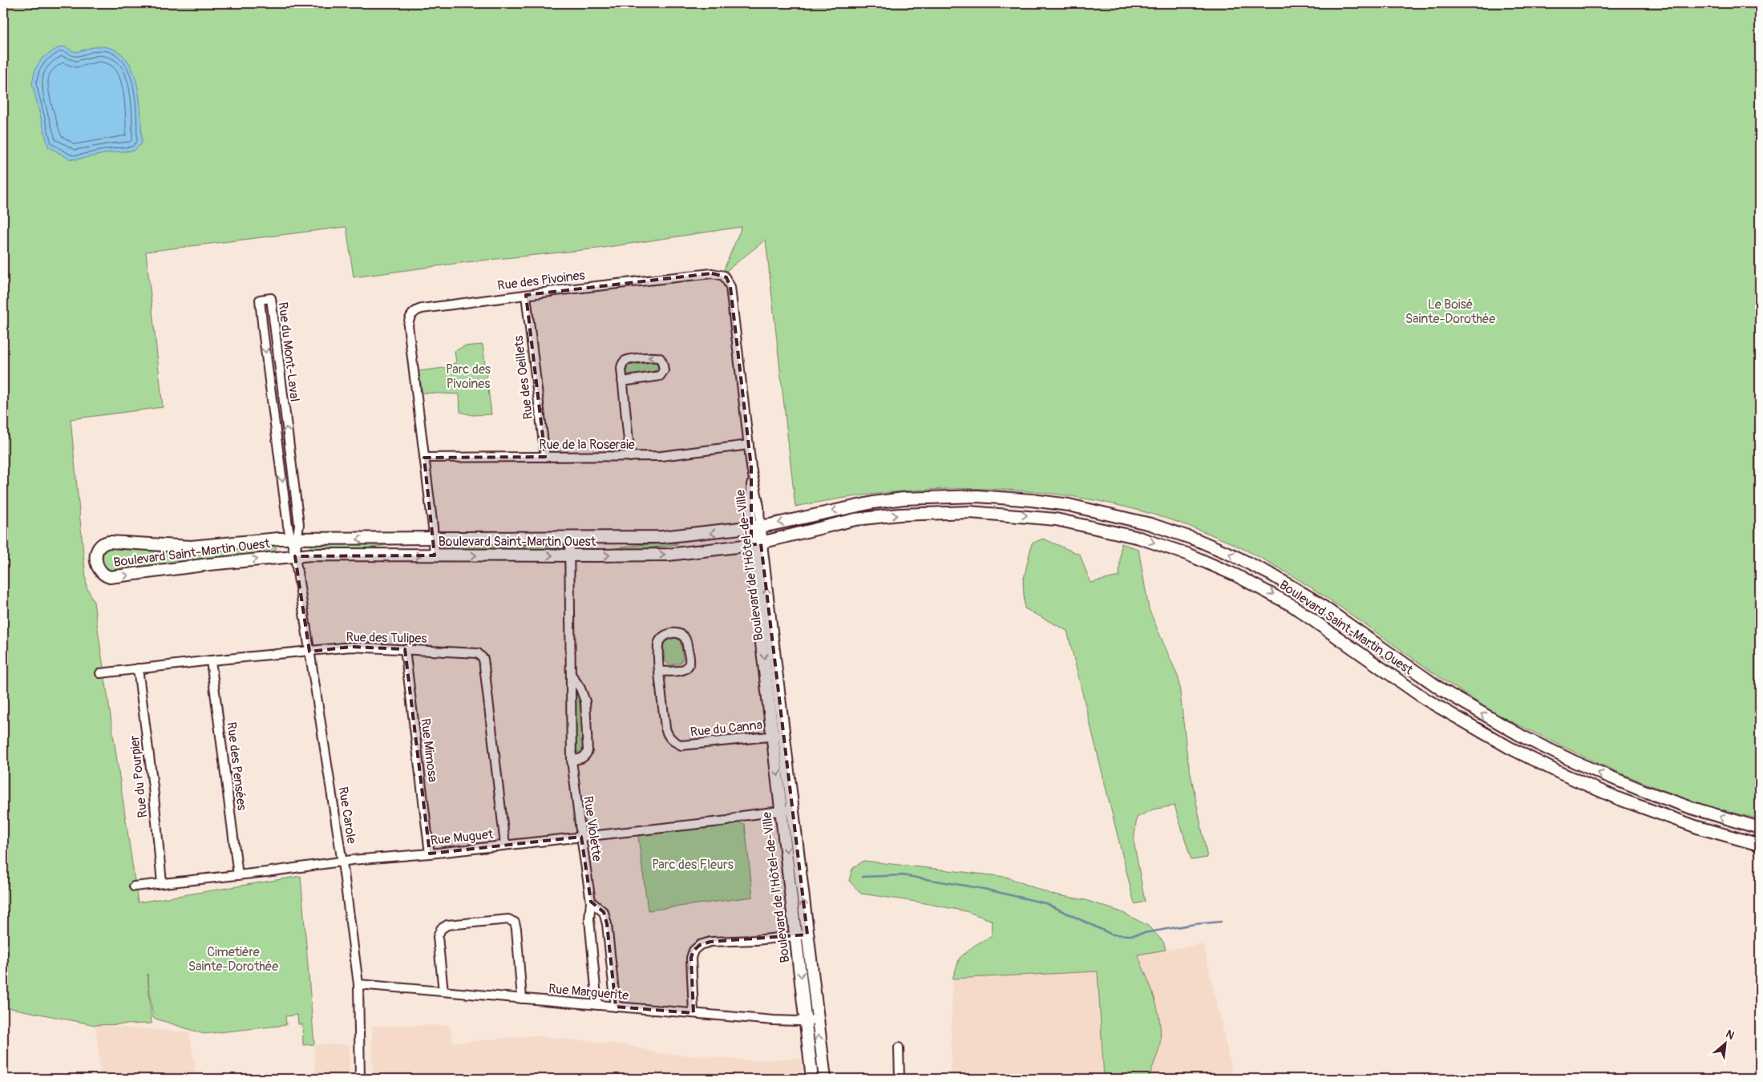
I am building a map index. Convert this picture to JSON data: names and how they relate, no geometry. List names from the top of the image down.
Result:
{
  "streets": {
    "main road": ["Boulevard Saint-Martin Ouest", "Boulevard de l'Hôtel-de-Ville"],
    "street": [
      "Rue des Pivoines",
      "Rue du Mont-Laval",
      "Rue des Oeillets",
      "Rue de la Roseraie",
      "Rue des Tulipes",
      "Rue du Canna",
      "Rue Mimosa",
      "Rue des Pensées",
      "Rue du Pourpier",
      "Rue Carole",
      "Rue Violette",
      "Rue Muguet",
      "Rue Marguerite"
    ]
  },
  "crossings": [
    ["Rue des Pivoines", "Rue des Oeillets"],
    ["Rue des Pivoines", "Rue de la Roseraie"],
    ["Rue des Pivoines", "Boulevard Saint-Martin Ouest"],
    ["Rue des Pivoines", "Boulevard de l'Hôtel-de-Ville"],
    ["Rue du Mont-Laval", "Boulevard Saint-Martin Ouest"],
    ["Rue du Mont-Laval", "Rue Carole"],
    ["Rue des Oeillets", "Rue de la Roseraie"],
    ["Boulevard Saint-Martin Ouest", "Boulevard de l'Hôtel-de-Ville"],
    ["Boulevard Saint-Martin Ouest", "Rue Carole"],
    ["Boulevard Saint-Martin Ouest", "Rue Violette"],
    ["Boulevard de l'Hôtel-de-Ville", "Rue du Canna"],
    ["Boulevard de l'Hôtel-de-Ville", "Rue Muguet"],
    ["Boulevard de l'Hôtel-de-Ville", "Rue Marguerite"],
    ["Rue des Tulipes", "Rue Mimosa"],
    ["Rue des Tulipes", "Rue des Pensées"],
    ["Rue des Tulipes", "Rue du Pourpier"],
    ["Rue des Tulipes", "Rue Carole"],
    ["Rue des Tulipes", "Rue Muguet"],
    ["Rue Mimosa", "Rue Muguet"],
    ["Rue des Pensées", "Rue Muguet"],
    ["Rue du Pourpier", "Rue Muguet"],
    ["Rue Carole", "Rue Muguet"],
    ["Rue Carole", "Rue Marguerite"],
    ["Rue Violette", "Rue Muguet"],
    ["Rue Violette", "Rue Marguerite"]
  ],
  "parks": [
    "Le Boisé Sainte-Dorothée",
    "Parc des Pivoines",
    "Parc des Fleurs",
    "Cimetière Sainte-Dorothée"
  ],
  "north": "top right"
}
